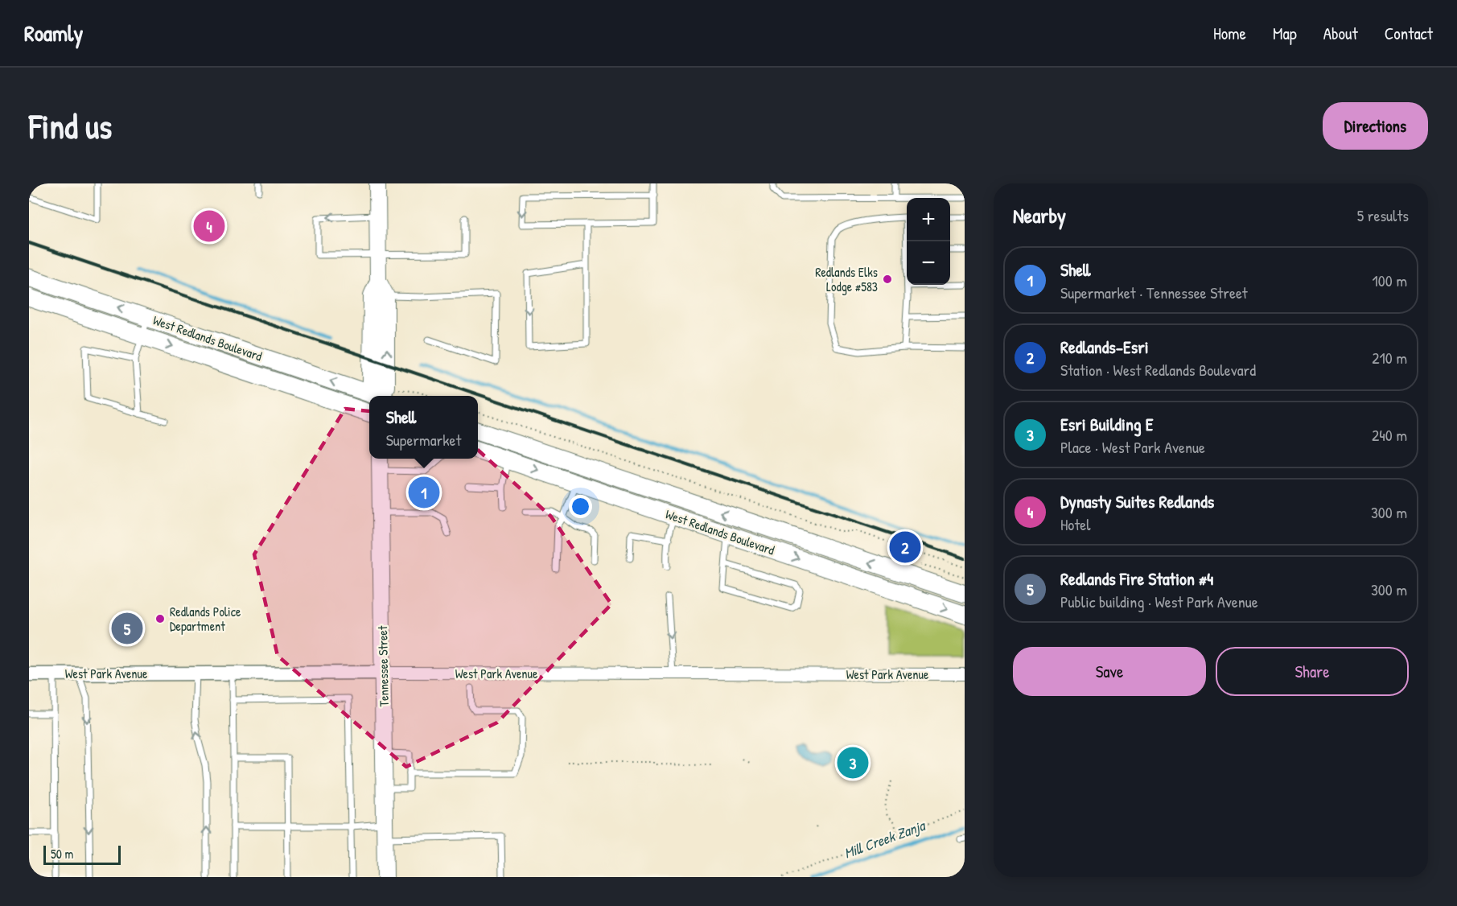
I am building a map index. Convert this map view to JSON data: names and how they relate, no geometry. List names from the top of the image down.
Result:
{
  "streets": {
    "main road": ["West Redlands Boulevard", "Tennessee Street"],
    "street": ["West Park Avenue"]
  },
  "crossings": [
    ["Tennessee Street", "West Park Avenue"]
  ],
  "water": ["Mill Creek Zanja"],
  "places": ["Redlands Elks Lodge #583", "Redlands Police Department"],
  "scale_bar": "50 m",
  "page": {
    "header": "Roamly",
    "nav": [
      "Home",
      "Map",
      "About",
      "Contact"
    ],
    "buttons": [
      "Directions",
      ["Save", "Share"]
    ],
    "title": "Find us",
    "heading": ["Nearby", "5 results"],
    "map_buttons": ["+", "−"],
    "pins": [
      "4",
      "1",
      "2",
      "5",
      "3"
    ],
    "list": [
      {
        "mark": "1",
        "name": "Shell",
        "note": "Supermarket · Tennessee Street",
        "value": "100 m"
      },
      {
        "mark": "2",
        "name": "Redlands–Esri",
        "note": "Station · West Redlands Boulevard",
        "value": "210 m"
      },
      {
        "mark": "3",
        "name": "Esri Building E",
        "note": "Place · West Park Avenue",
        "value": "240 m"
      },
      {
        "mark": "4",
        "name": "Dynasty Suites Redlands",
        "note": "Hotel",
        "value": "300 m"
      },
      {
        "mark": "5",
        "name": "Redlands Fire Station #4",
        "note": "Public building · West Park Avenue",
        "value": "300 m"
      }
    ],
    "popup": ["Shell", "Supermarket"],
    "scale": "50 m"
  }
}
